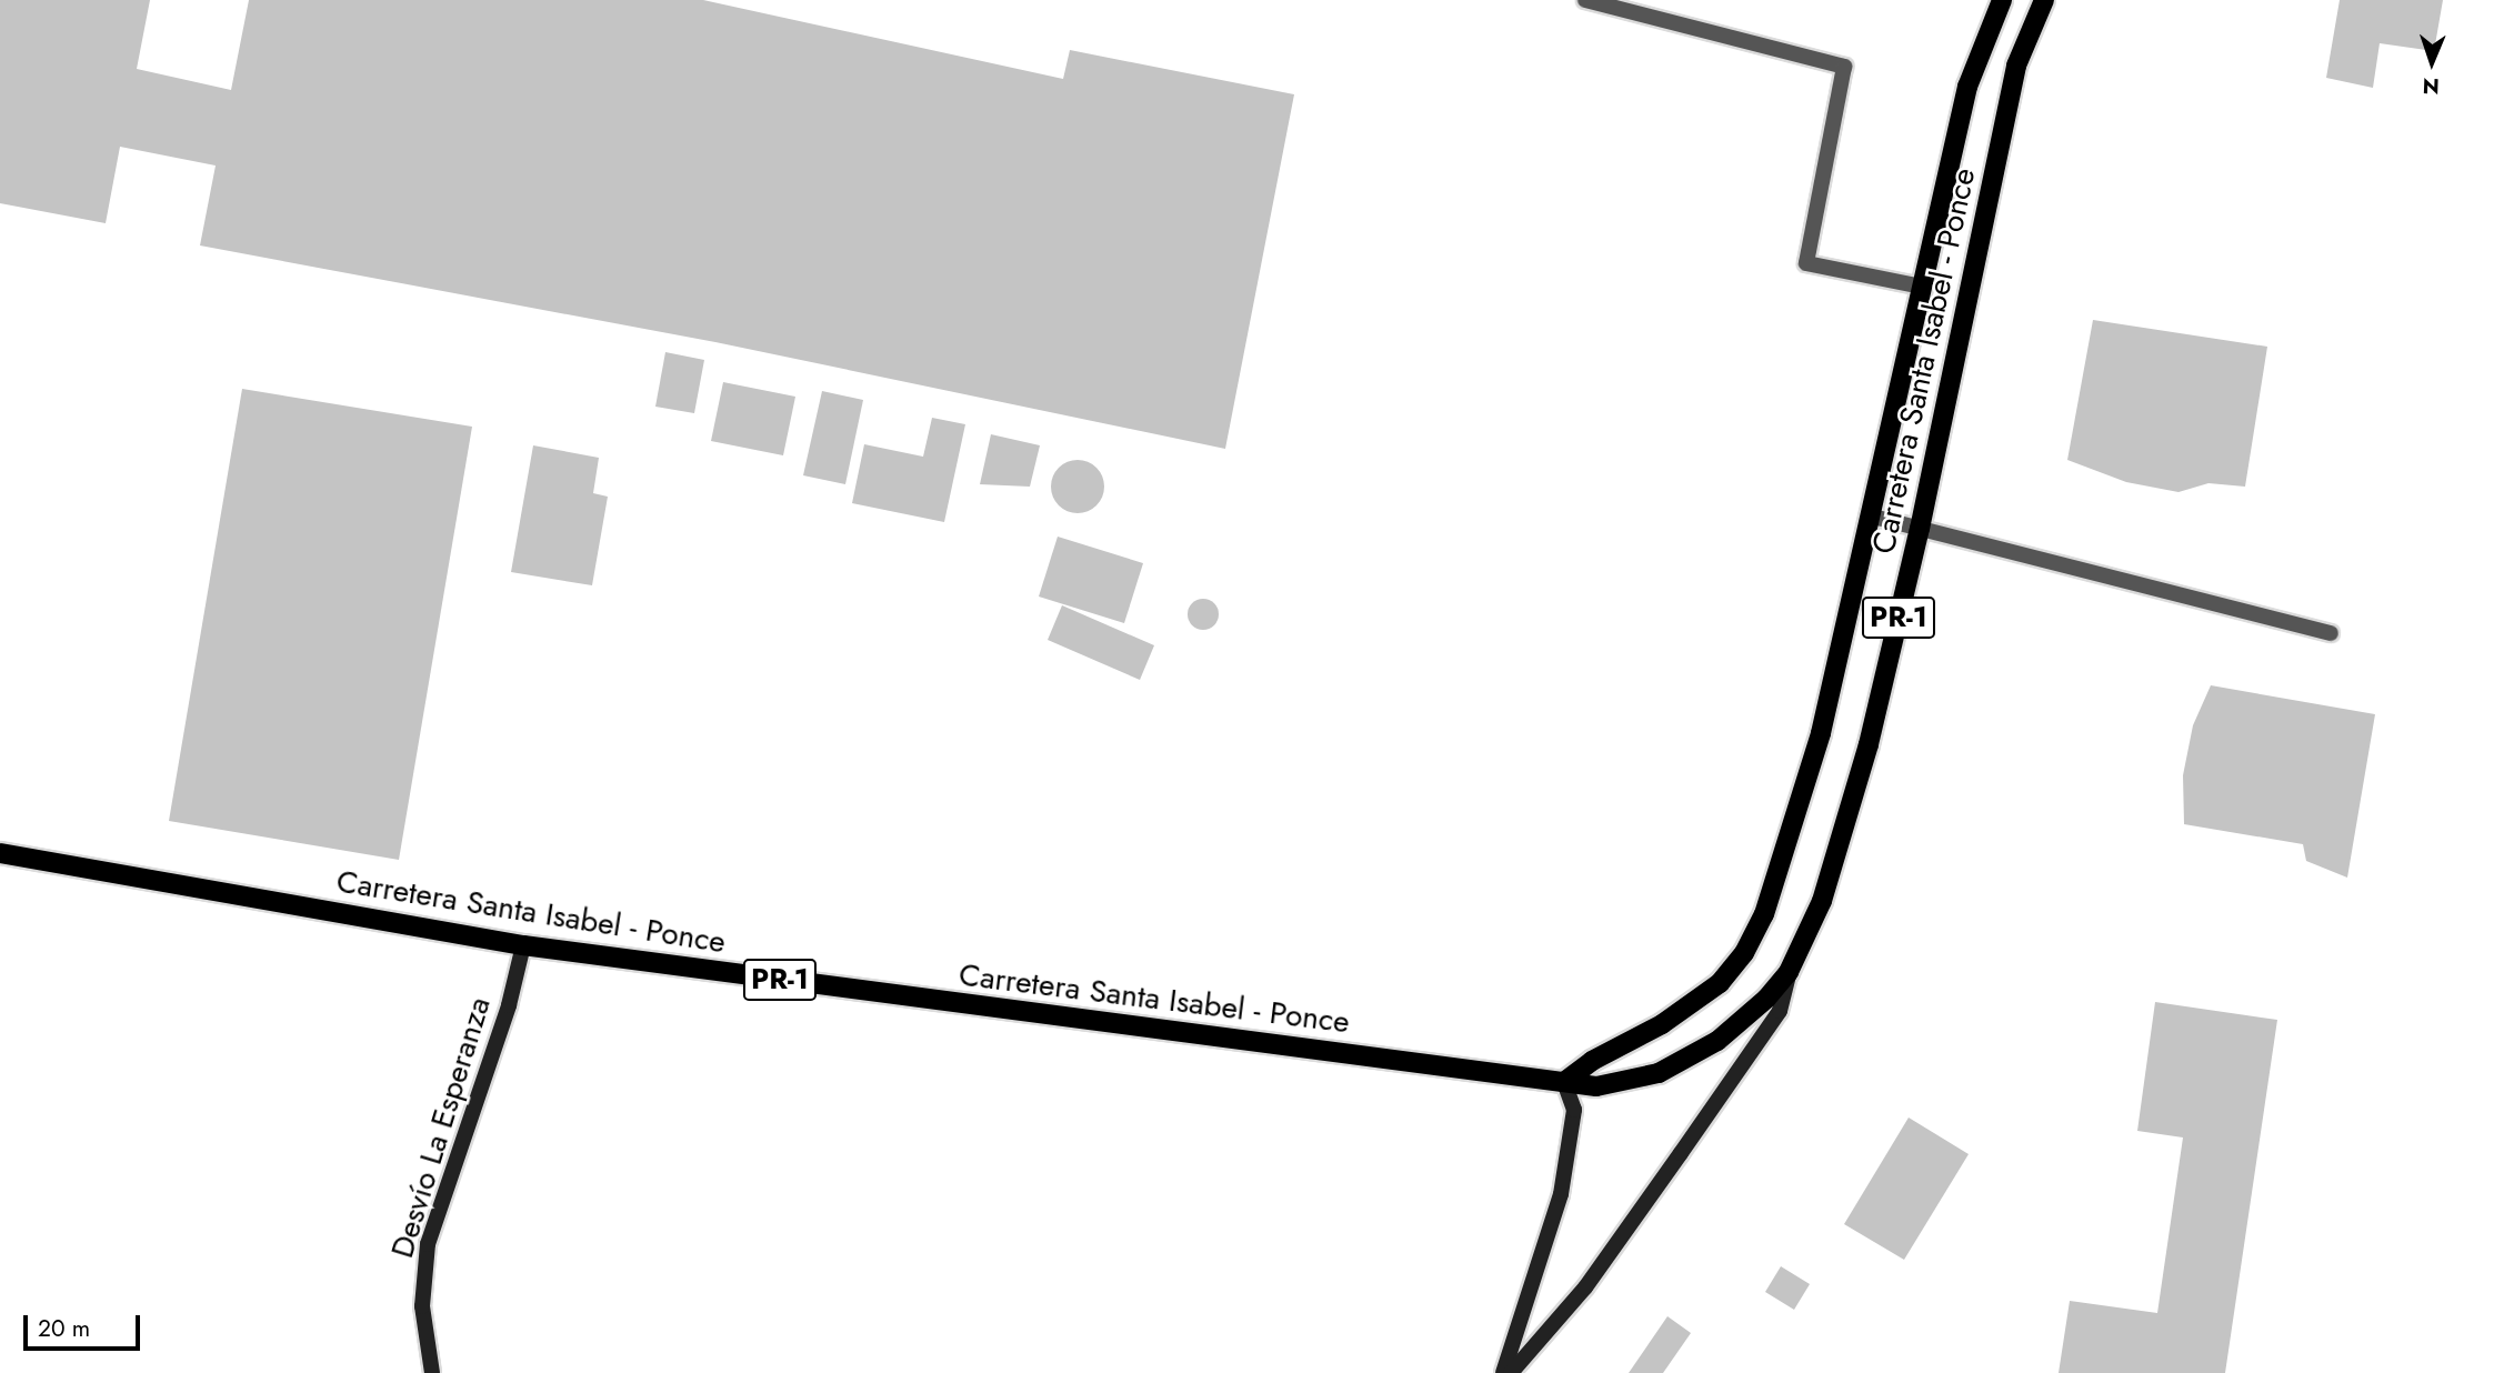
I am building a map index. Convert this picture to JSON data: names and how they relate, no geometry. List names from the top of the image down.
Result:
{
  "streets": {
    "main road": ["Carretera Santa Isabel - Ponce", "PR-1", "Desvío La Esperanza"]
  },
  "crossings": [
    ["Carretera Santa Isabel - Ponce", "Desvío La Esperanza"]
  ],
  "scale_bar": "20 m",
  "north": "bottom"
}
